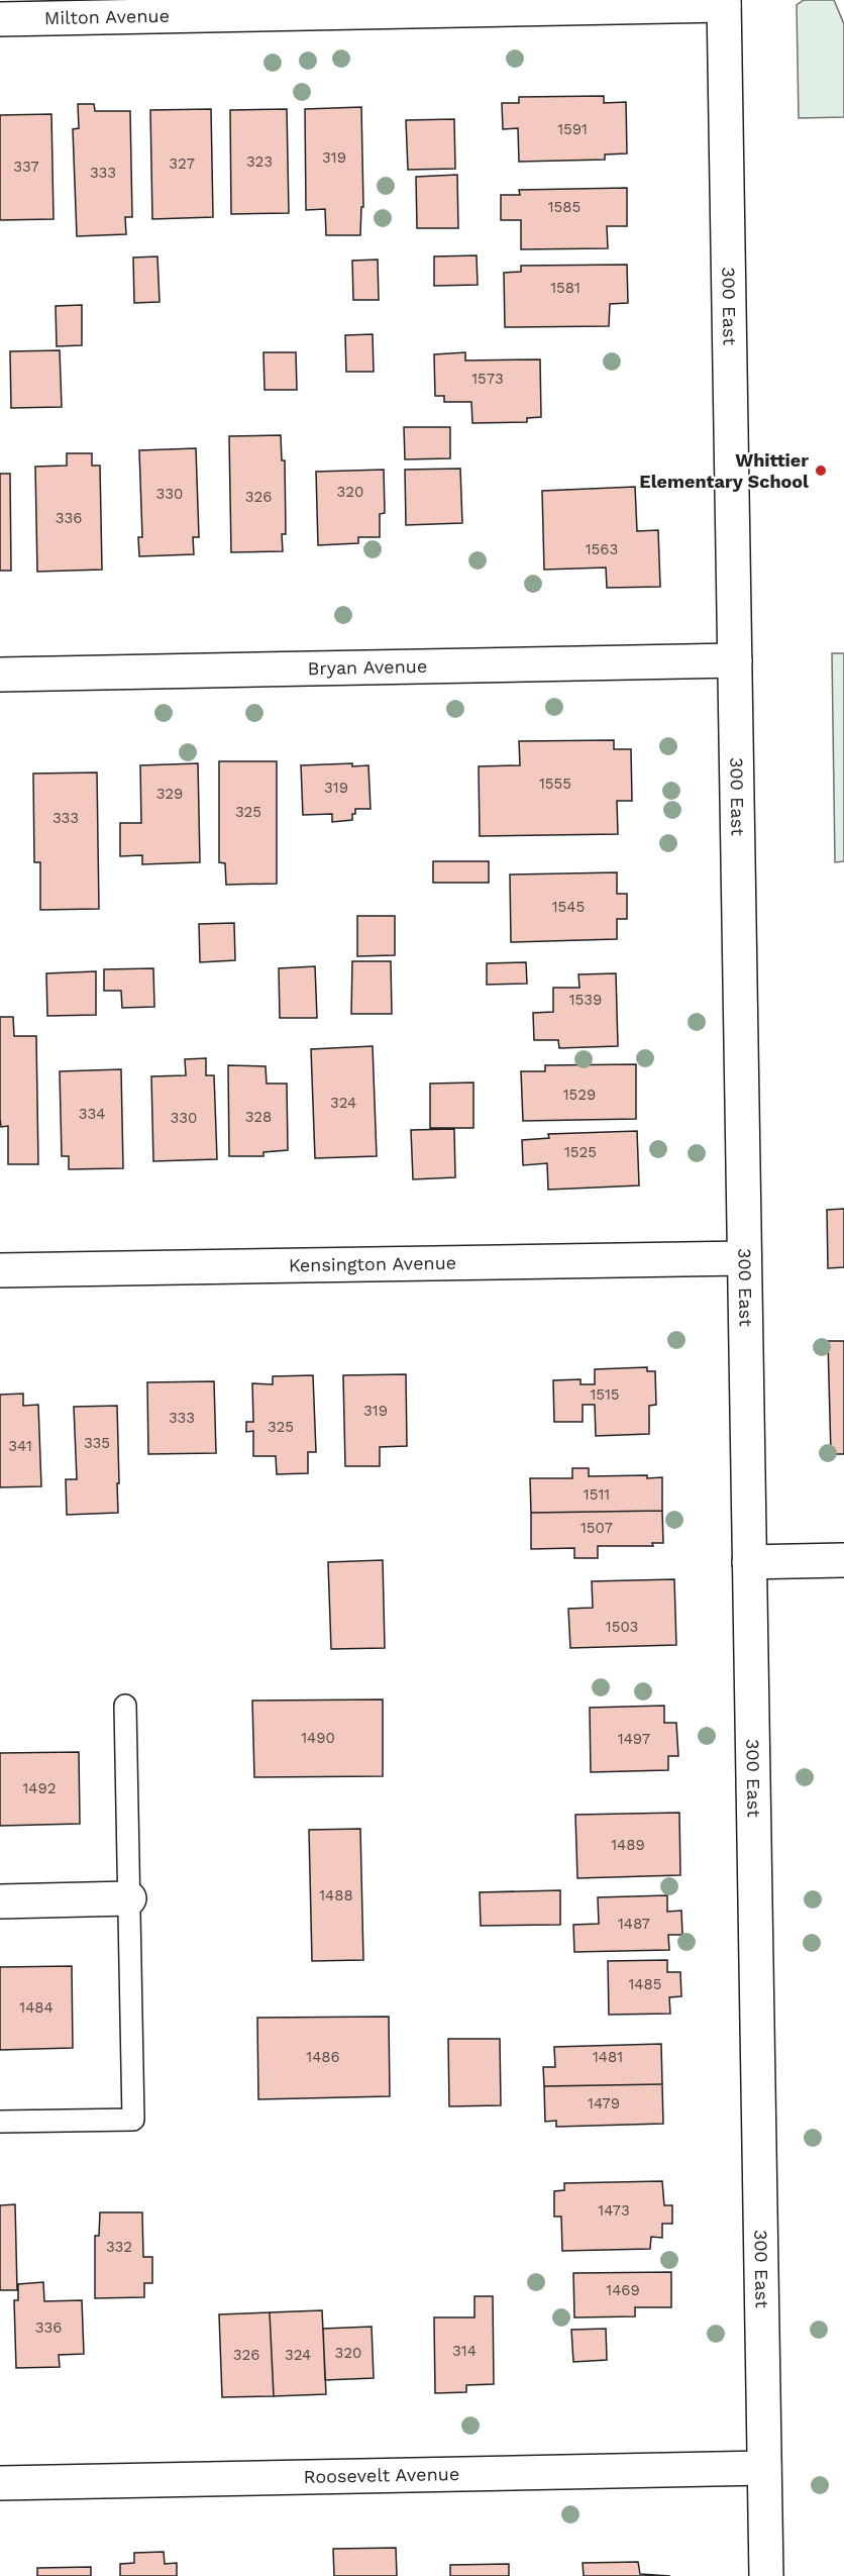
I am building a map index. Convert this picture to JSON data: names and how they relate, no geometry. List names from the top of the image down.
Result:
{
  "streets": {
    "street": [
      "Milton Avenue",
      "300 East",
      "Bryan Avenue",
      "Kensington Avenue",
      "Roosevelt Avenue"
    ]
  },
  "crossings": [
    ["Milton Avenue", "300 East"],
    ["300 East", "Bryan Avenue"],
    ["300 East", "Kensington Avenue"],
    ["300 East", "Roosevelt Avenue"]
  ],
  "places": ["Whittier Elementary School"],
  "house_numbers": [
    "1591",
    "319",
    "323",
    "327",
    "337",
    "333",
    "1585",
    "1581",
    "1573",
    "320",
    "330",
    "326",
    "336",
    "1563",
    "1555",
    "319",
    "329",
    "325",
    "333",
    "1545",
    "1539",
    "1529",
    "324",
    "334",
    "328",
    "330",
    "1525",
    "1515",
    "319",
    "333",
    "325",
    "335",
    "341",
    "1511",
    "1507",
    "1503",
    "1490",
    "1497",
    "1492",
    "1489",
    "1488",
    "1487",
    "1485",
    "1484",
    "1486",
    "1481",
    "1479",
    "1473",
    "332",
    "1469",
    "336",
    "314",
    "320",
    "326",
    "324"
  ]
}
